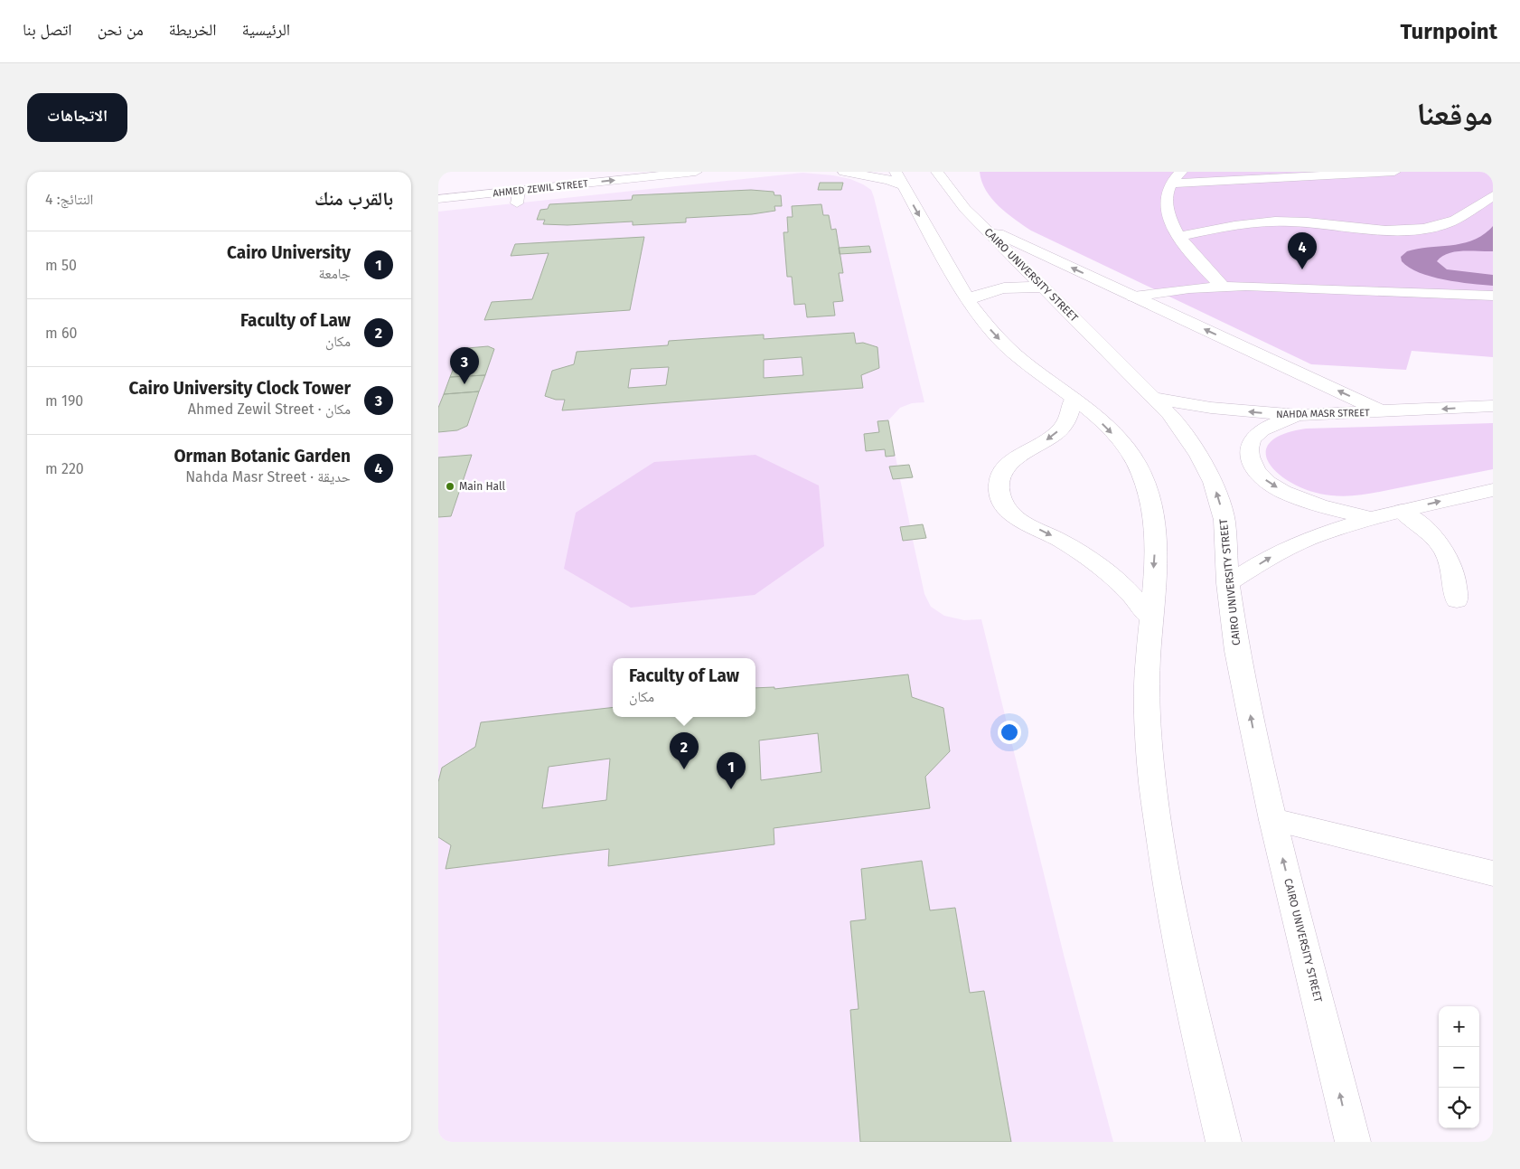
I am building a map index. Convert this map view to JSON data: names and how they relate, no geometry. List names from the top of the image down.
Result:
{
  "streets": {
    "main road": ["AHMED ZEWIL STREET", "CAIRO UNIVERSITY STREET", "NAHDA MASR STREET"]
  },
  "crossings": [
    ["CAIRO UNIVERSITY STREET", "NAHDA MASR STREET"]
  ],
  "one_way": ["AHMED ZEWIL STREET"],
  "places": ["Main Hall"],
  "page": {
    "header": "Turnpoint",
    "nav": [
      "الرئيسية",
      "الخريطة",
      "من نحن",
      "اتصل بنا"
    ],
    "title": "موقعنا",
    "buttons": "الاتجاهات",
    "heading": ["بالقرب منك", "النتائج: 4"],
    "list": [
      {
        "mark": "1",
        "name": "Cairo University",
        "note": "جامعة",
        "value": "50 m"
      },
      {
        "mark": "2",
        "name": "Faculty of Law",
        "note": "مكان",
        "value": "60 m"
      },
      {
        "mark": "3",
        "name": "Cairo University Clock Tower",
        "note": "مكان · Ahmed Zewil Street",
        "value": "190 m"
      },
      {
        "mark": "4",
        "name": "Orman Botanic Garden",
        "note": "حديقة · Nahda Masr Street",
        "value": "220 m"
      }
    ],
    "pins": [
      "4",
      "3",
      "2",
      "1"
    ],
    "popup": ["Faculty of Law", "مكان"],
    "map_buttons": ["+", "−"]
  }
}
